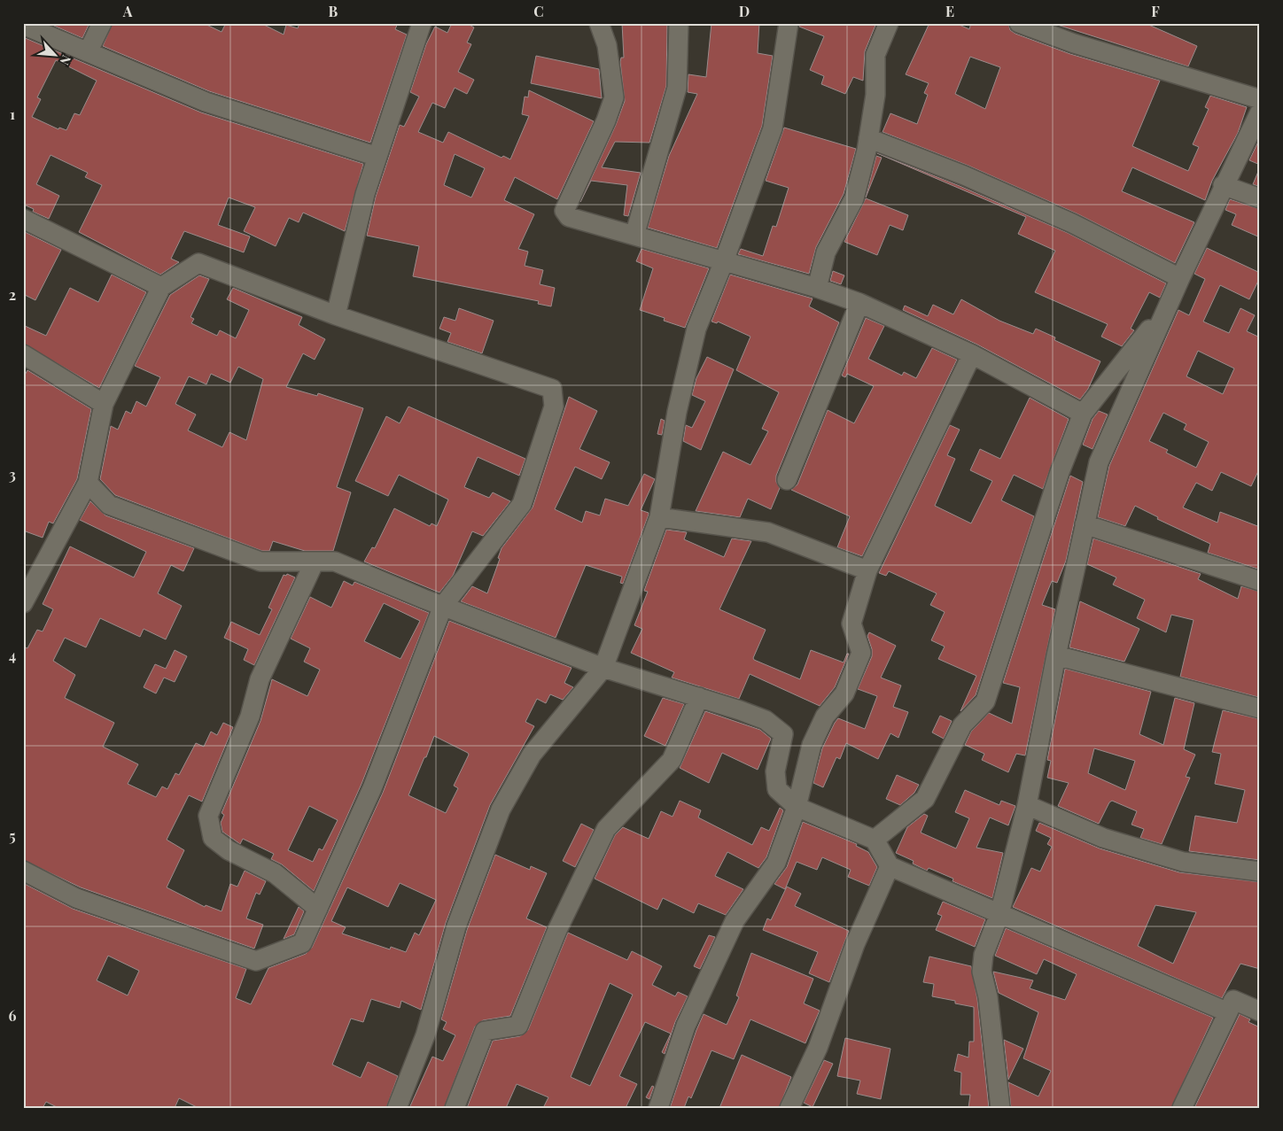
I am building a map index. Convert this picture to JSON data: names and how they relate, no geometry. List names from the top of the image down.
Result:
{
  "north": "bottom right",
  "grid": {
    "columns": [
      "A",
      "B",
      "C",
      "D",
      "E",
      "F"
    ],
    "rows": [
      "1",
      "2",
      "3",
      "4",
      "5",
      "6"
    ]
  }
}
